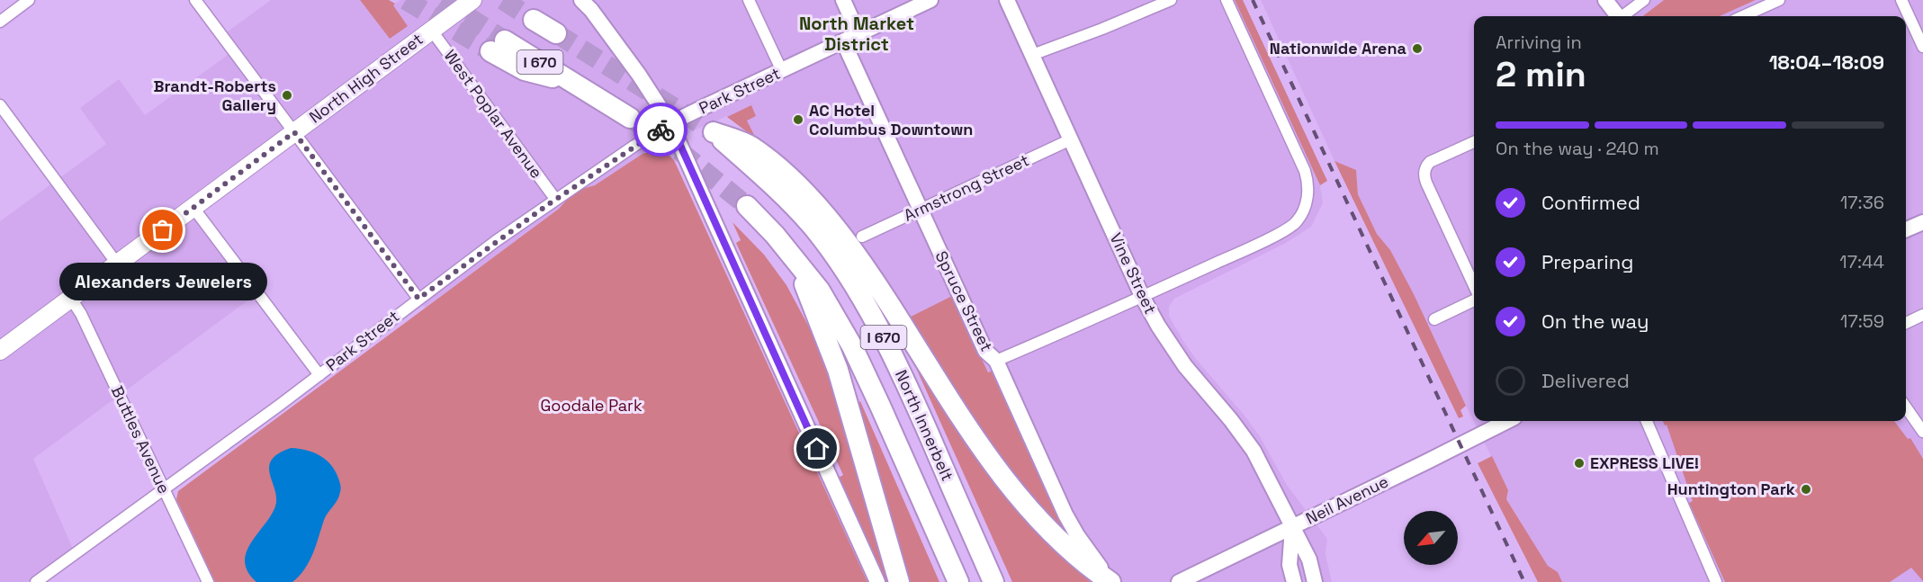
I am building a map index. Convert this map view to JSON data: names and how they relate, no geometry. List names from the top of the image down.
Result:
{
  "streets": {
    "highway": ["I 670", "North Innerbelt"],
    "main road": ["North High Street"],
    "street": [
      "Park Street",
      "West Poplar Avenue",
      "Armstrong Street",
      "Vine Street",
      "Spruce Street",
      "Buttles Avenue",
      "Neil Avenue"
    ]
  },
  "crossings": [
    ["North High Street", "West Poplar Avenue"],
    ["North High Street", "Buttles Avenue"],
    ["Park Street", "West Poplar Avenue"],
    ["Park Street", "Spruce Street"],
    ["Park Street", "Buttles Avenue"],
    ["Armstrong Street", "Vine Street"],
    ["Armstrong Street", "Spruce Street"],
    ["Vine Street", "Neil Avenue"],
    ["Spruce Street", "North Innerbelt"]
  ],
  "districts": ["North Market District"],
  "parks": ["Goodale Park"],
  "places": [
    "Nationwide Arena",
    "Brandt-Roberts Gallery",
    "AC Hotel Columbus Downtown",
    "Alexanders Jewelers",
    "EXPRESS LIVE!",
    "Huntington Park"
  ],
  "north": "bottom left",
  "page": {
    "heading": ["2 min", "Arriving in", "18:04–18:09"],
    "bar": "On the way · 240 m",
    "list": [
      ["Confirmed", "17:36"],
      ["Preparing", "17:44"],
      ["On the way", "17:59"],
      "Delivered"
    ],
    "bubble": "Alexanders Jewelers"
  }
}
